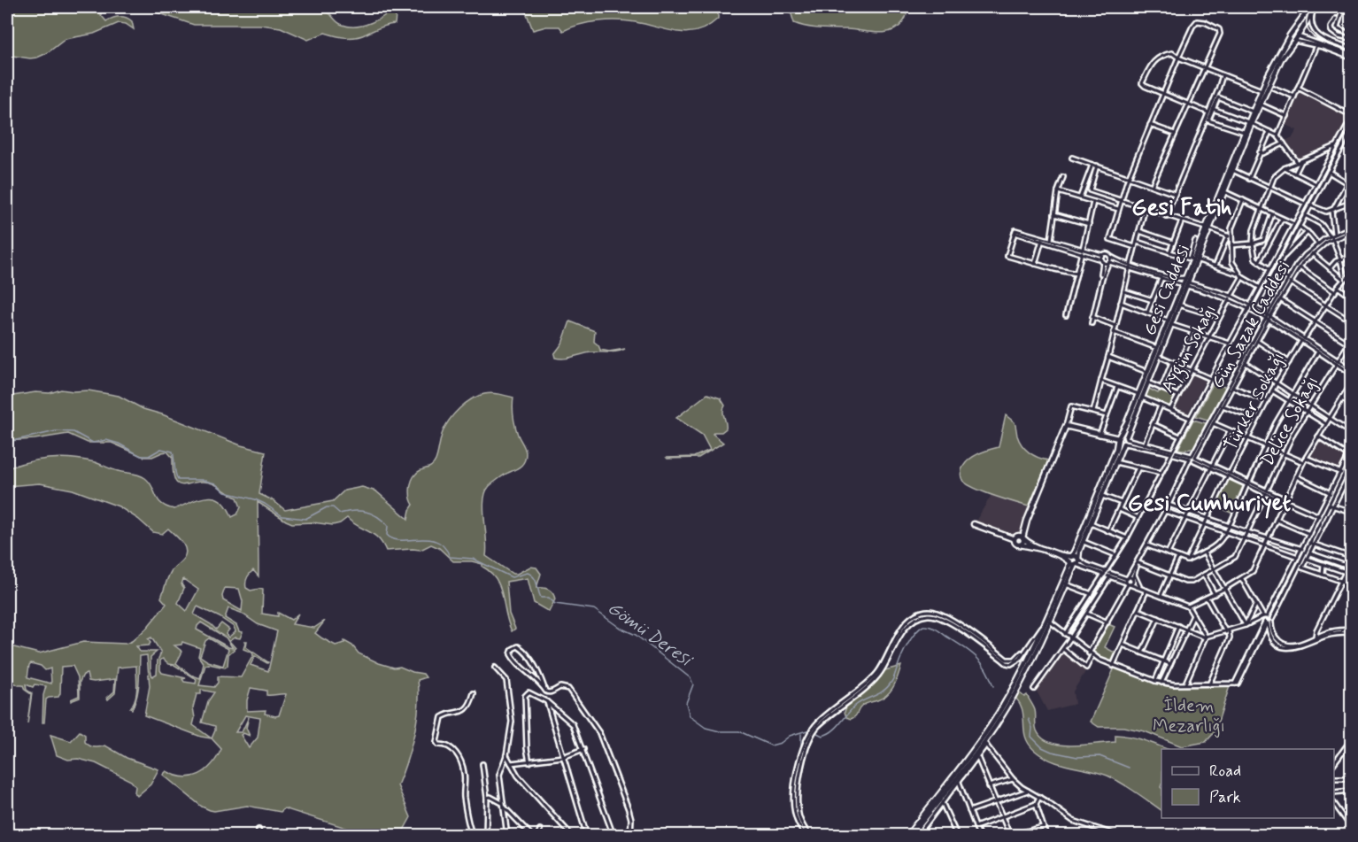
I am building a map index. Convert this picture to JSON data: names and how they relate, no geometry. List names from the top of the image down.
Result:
{
  "streets": {
    "main road": ["Gesi Caddesi"],
    "street": [
      "Gün Sazak Caddesi",
      "Aygün Sokağı",
      "Türker Sokağı",
      "Delice Sokağı"
    ]
  },
  "districts": ["Gesi Fatih", "Gesi Cumhuriyet"],
  "water": ["Gömü Deresi"],
  "parks": ["İldem Mezarlığı"],
  "legend": ["Road", "Park"]
}
